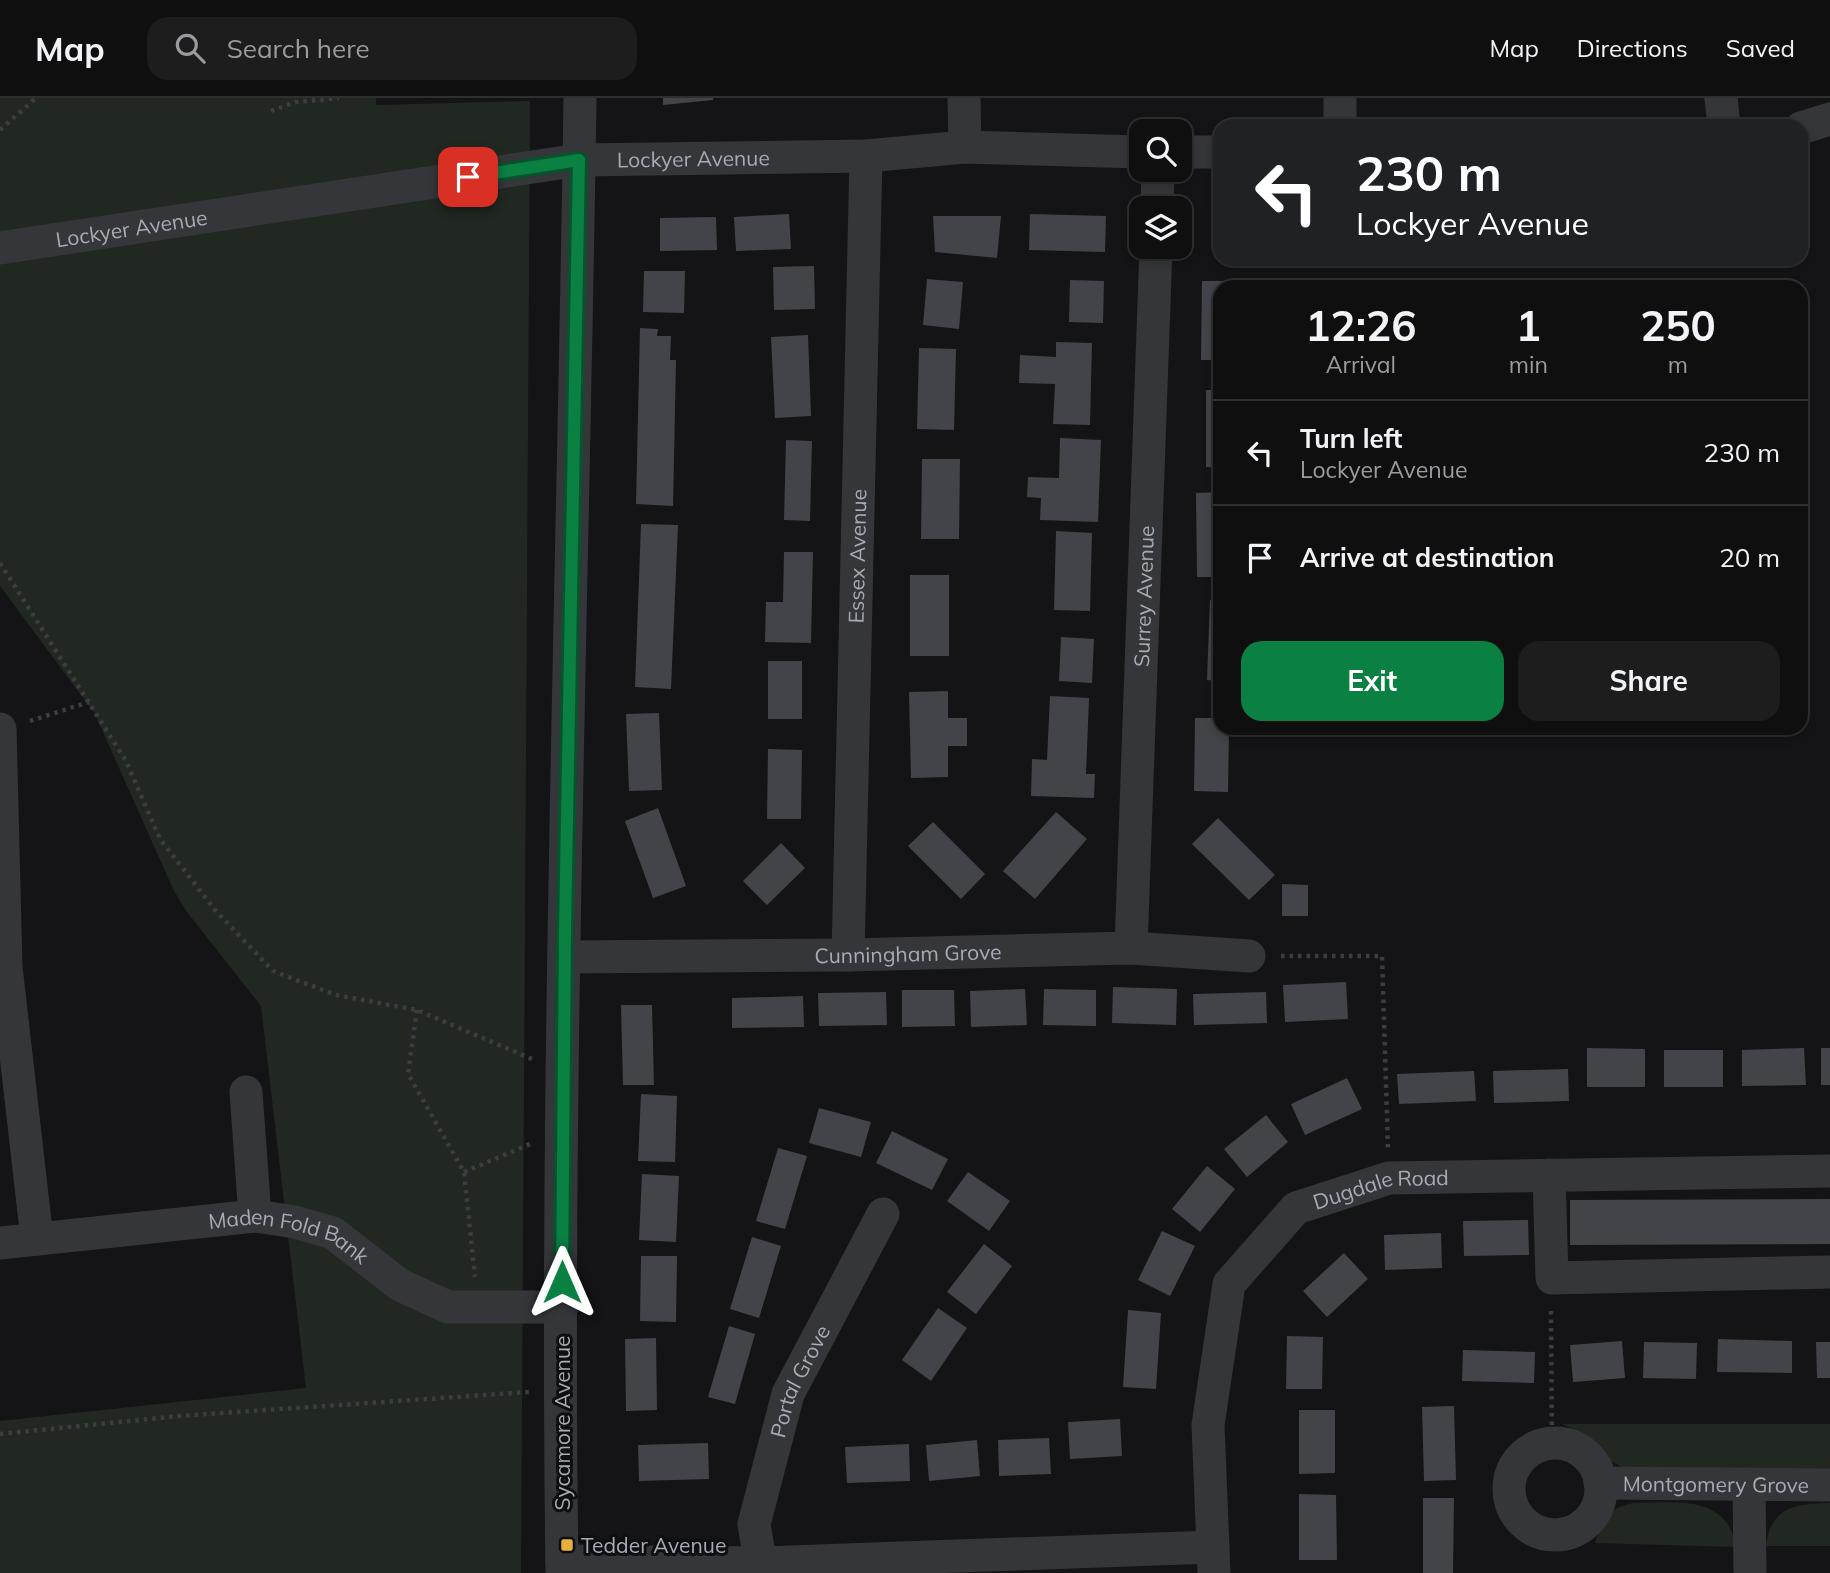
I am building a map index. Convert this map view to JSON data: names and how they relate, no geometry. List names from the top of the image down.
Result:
{
  "streets": {
    "street": [
      "Lockyer Avenue",
      "Essex Avenue",
      "Surrey Avenue",
      "Cunningham Grove",
      "Dugdale Road",
      "Maden Fold Bank",
      "Portal Grove",
      "Sycamore Avenue",
      "Montgomery Grove"
    ]
  },
  "crossings": [
    ["Lockyer Avenue", "Essex Avenue"],
    ["Lockyer Avenue", "Sycamore Avenue"],
    ["Essex Avenue", "Cunningham Grove"],
    ["Surrey Avenue", "Cunningham Grove"],
    ["Cunningham Grove", "Sycamore Avenue"],
    ["Maden Fold Bank", "Sycamore Avenue"]
  ],
  "places": {
    "transit": ["Tedder Avenue"]
  },
  "page": {
    "header": "Map",
    "search": "Search here",
    "nav": ["Map", "Directions", "Saved"],
    "turn": ["230 m", "Lockyer Avenue"],
    "eta": [
      "12:26",
      "Arrival",
      "1",
      "min",
      "250",
      "m"
    ],
    "list": [
      {
        "name": "Turn left",
        "note": "Lockyer Avenue",
        "value": "230 m"
      },
      {
        "name": "Arrive at destination",
        "value": "20 m"
      }
    ],
    "buttons": ["Exit", "Share"]
  }
}
